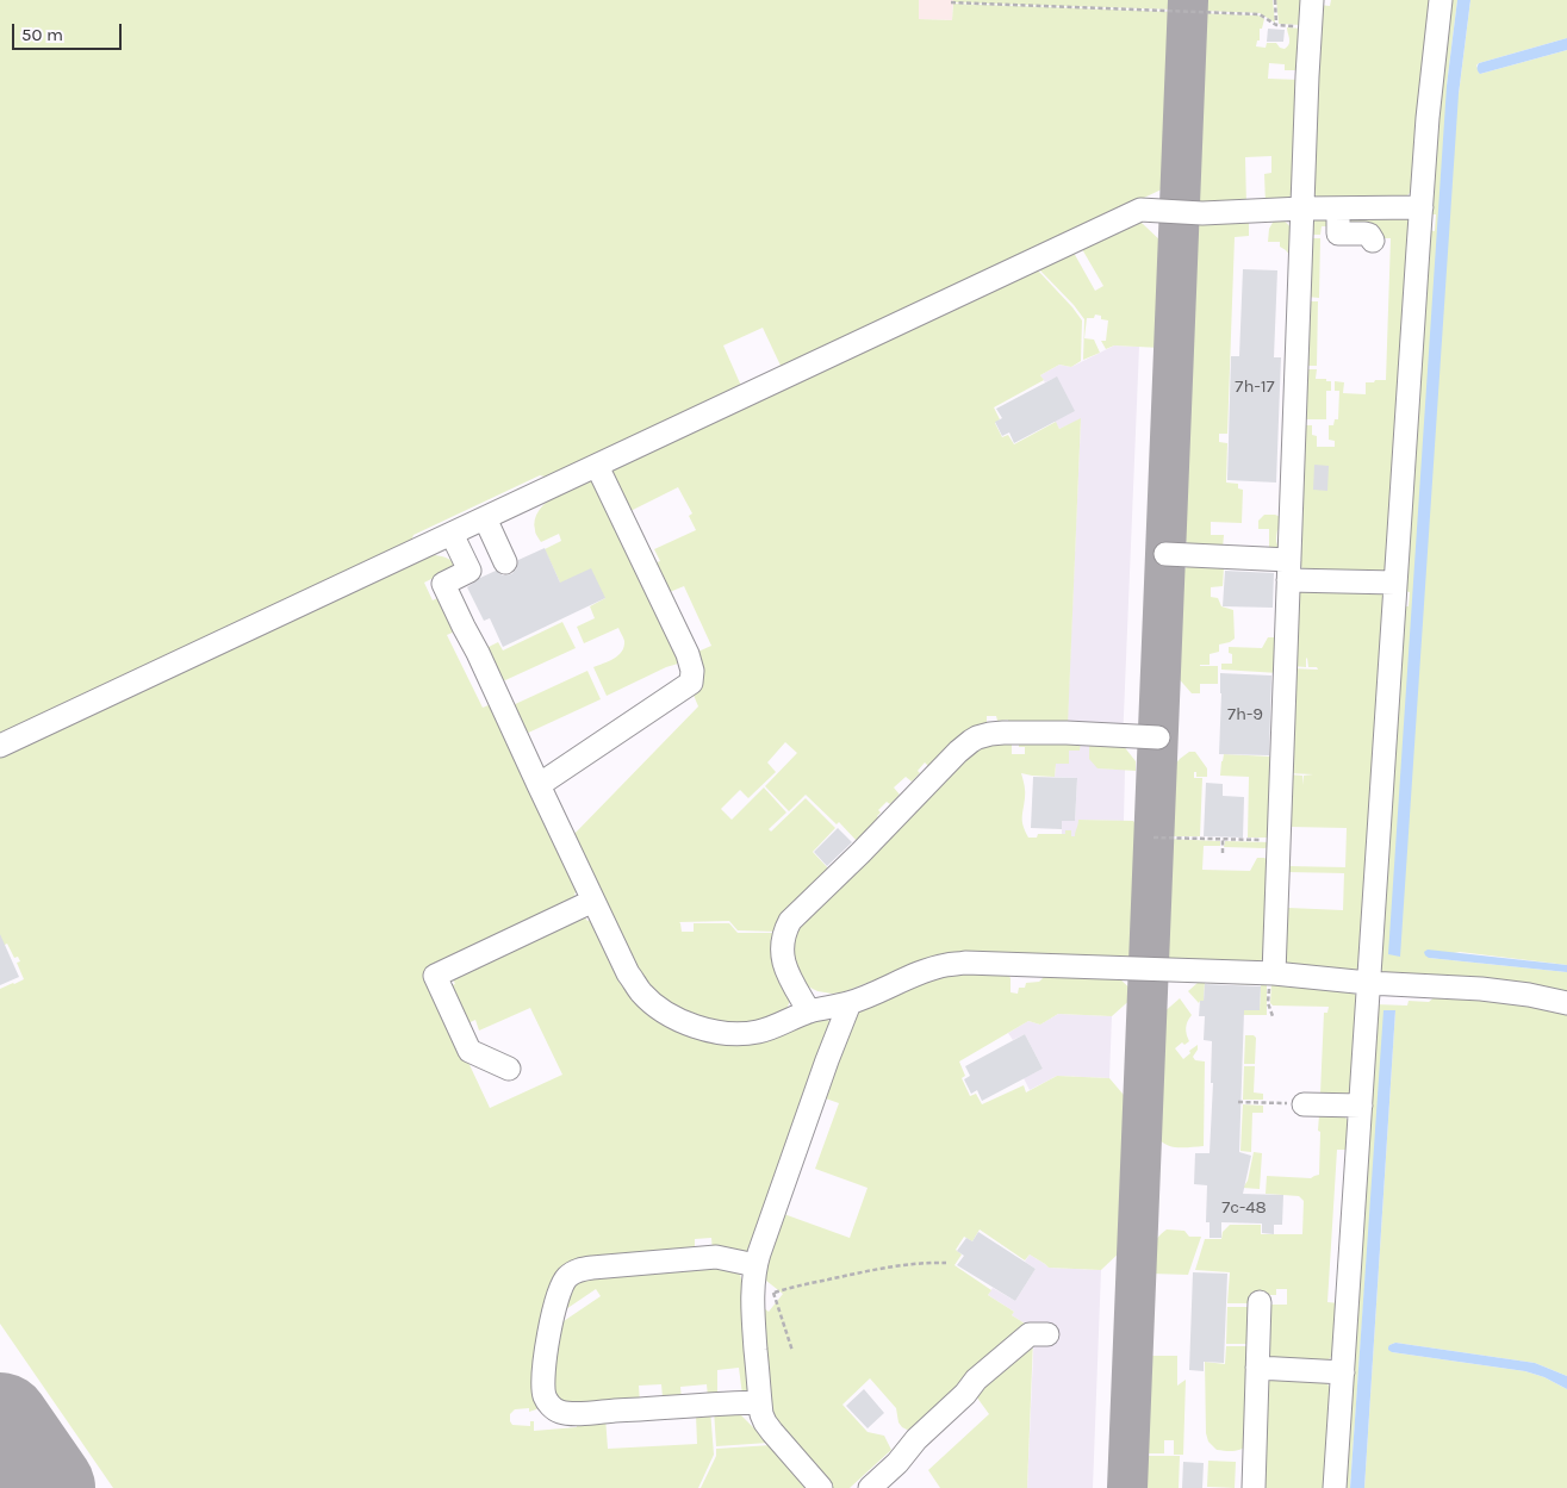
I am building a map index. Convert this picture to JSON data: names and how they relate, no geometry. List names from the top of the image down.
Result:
{
  "house_numbers": ["7h-17", "7h-9", "7c-48"],
  "scale_bar": "50 m"
}
